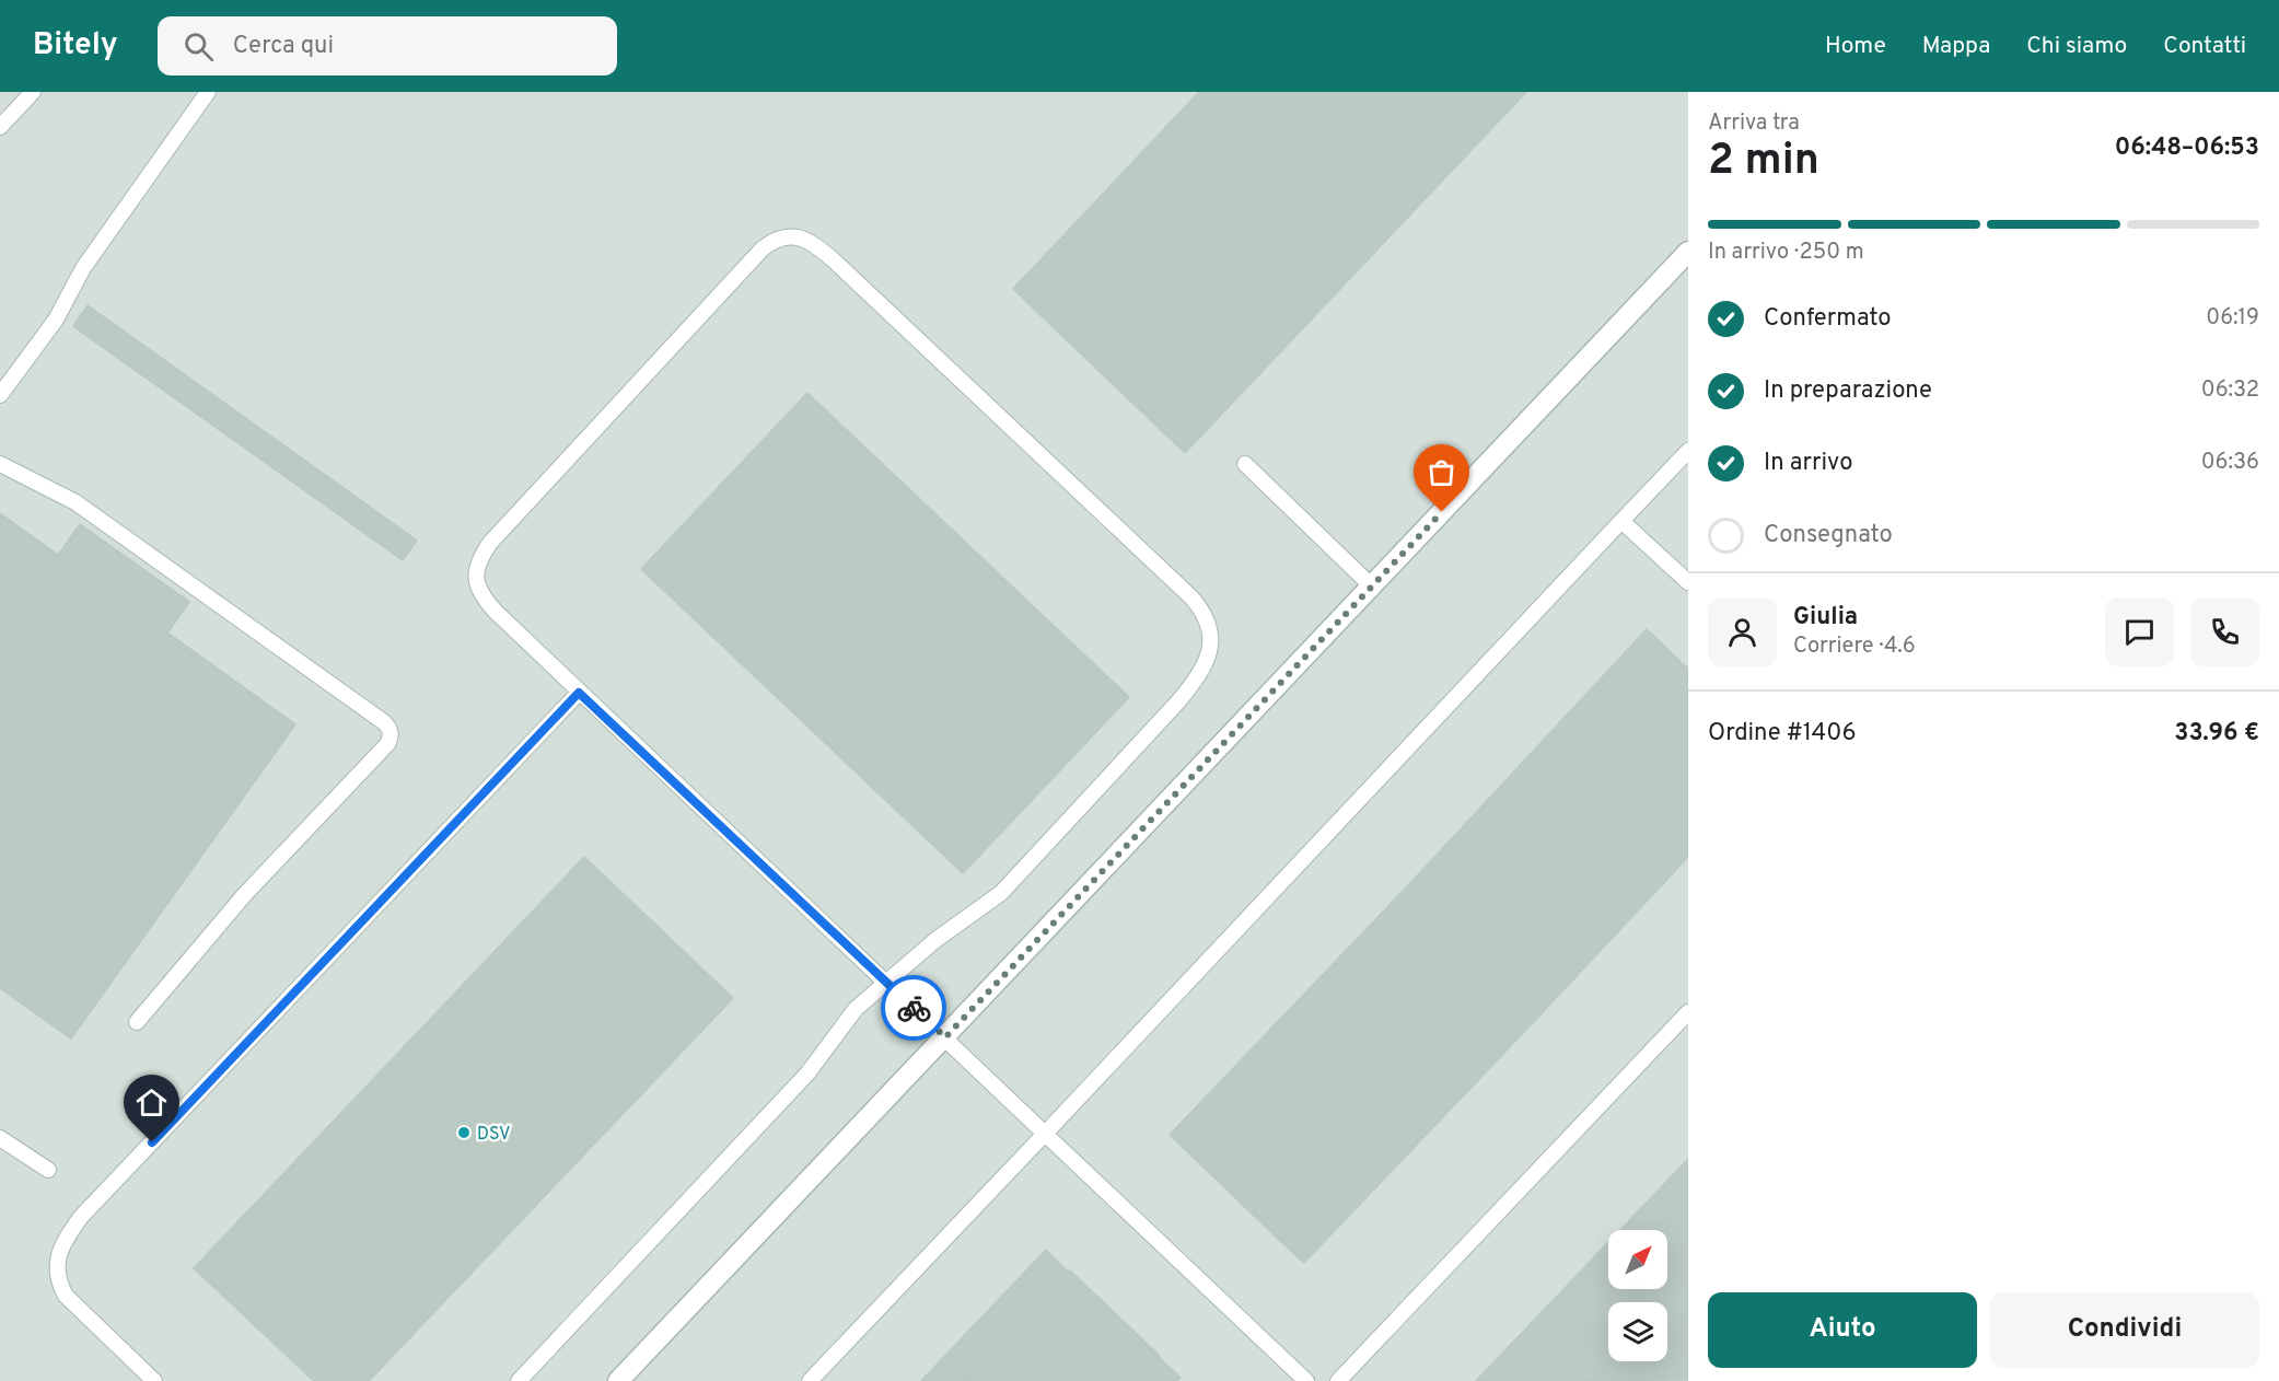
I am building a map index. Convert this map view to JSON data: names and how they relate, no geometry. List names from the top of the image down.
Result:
{
  "places": ["DSV"],
  "north": "top right",
  "page": {
    "header": "Bitely",
    "search": "Cerca qui",
    "nav": [
      "Home",
      "Mappa",
      "Chi siamo",
      "Contatti"
    ],
    "heading": ["2 min", "Arriva tra", "06:48–06:53"],
    "panel": [
      "Giulia",
      "Corriere · 4.6",
      "Ordine #1406",
      "33.96 €"
    ],
    "bar": "In arrivo · 250 m",
    "list": [
      ["Confermato", "06:19"],
      ["In preparazione", "06:32"],
      ["In arrivo", "06:36"],
      "Consegnato"
    ],
    "buttons": ["Aiuto", "Condividi"]
  }
}
